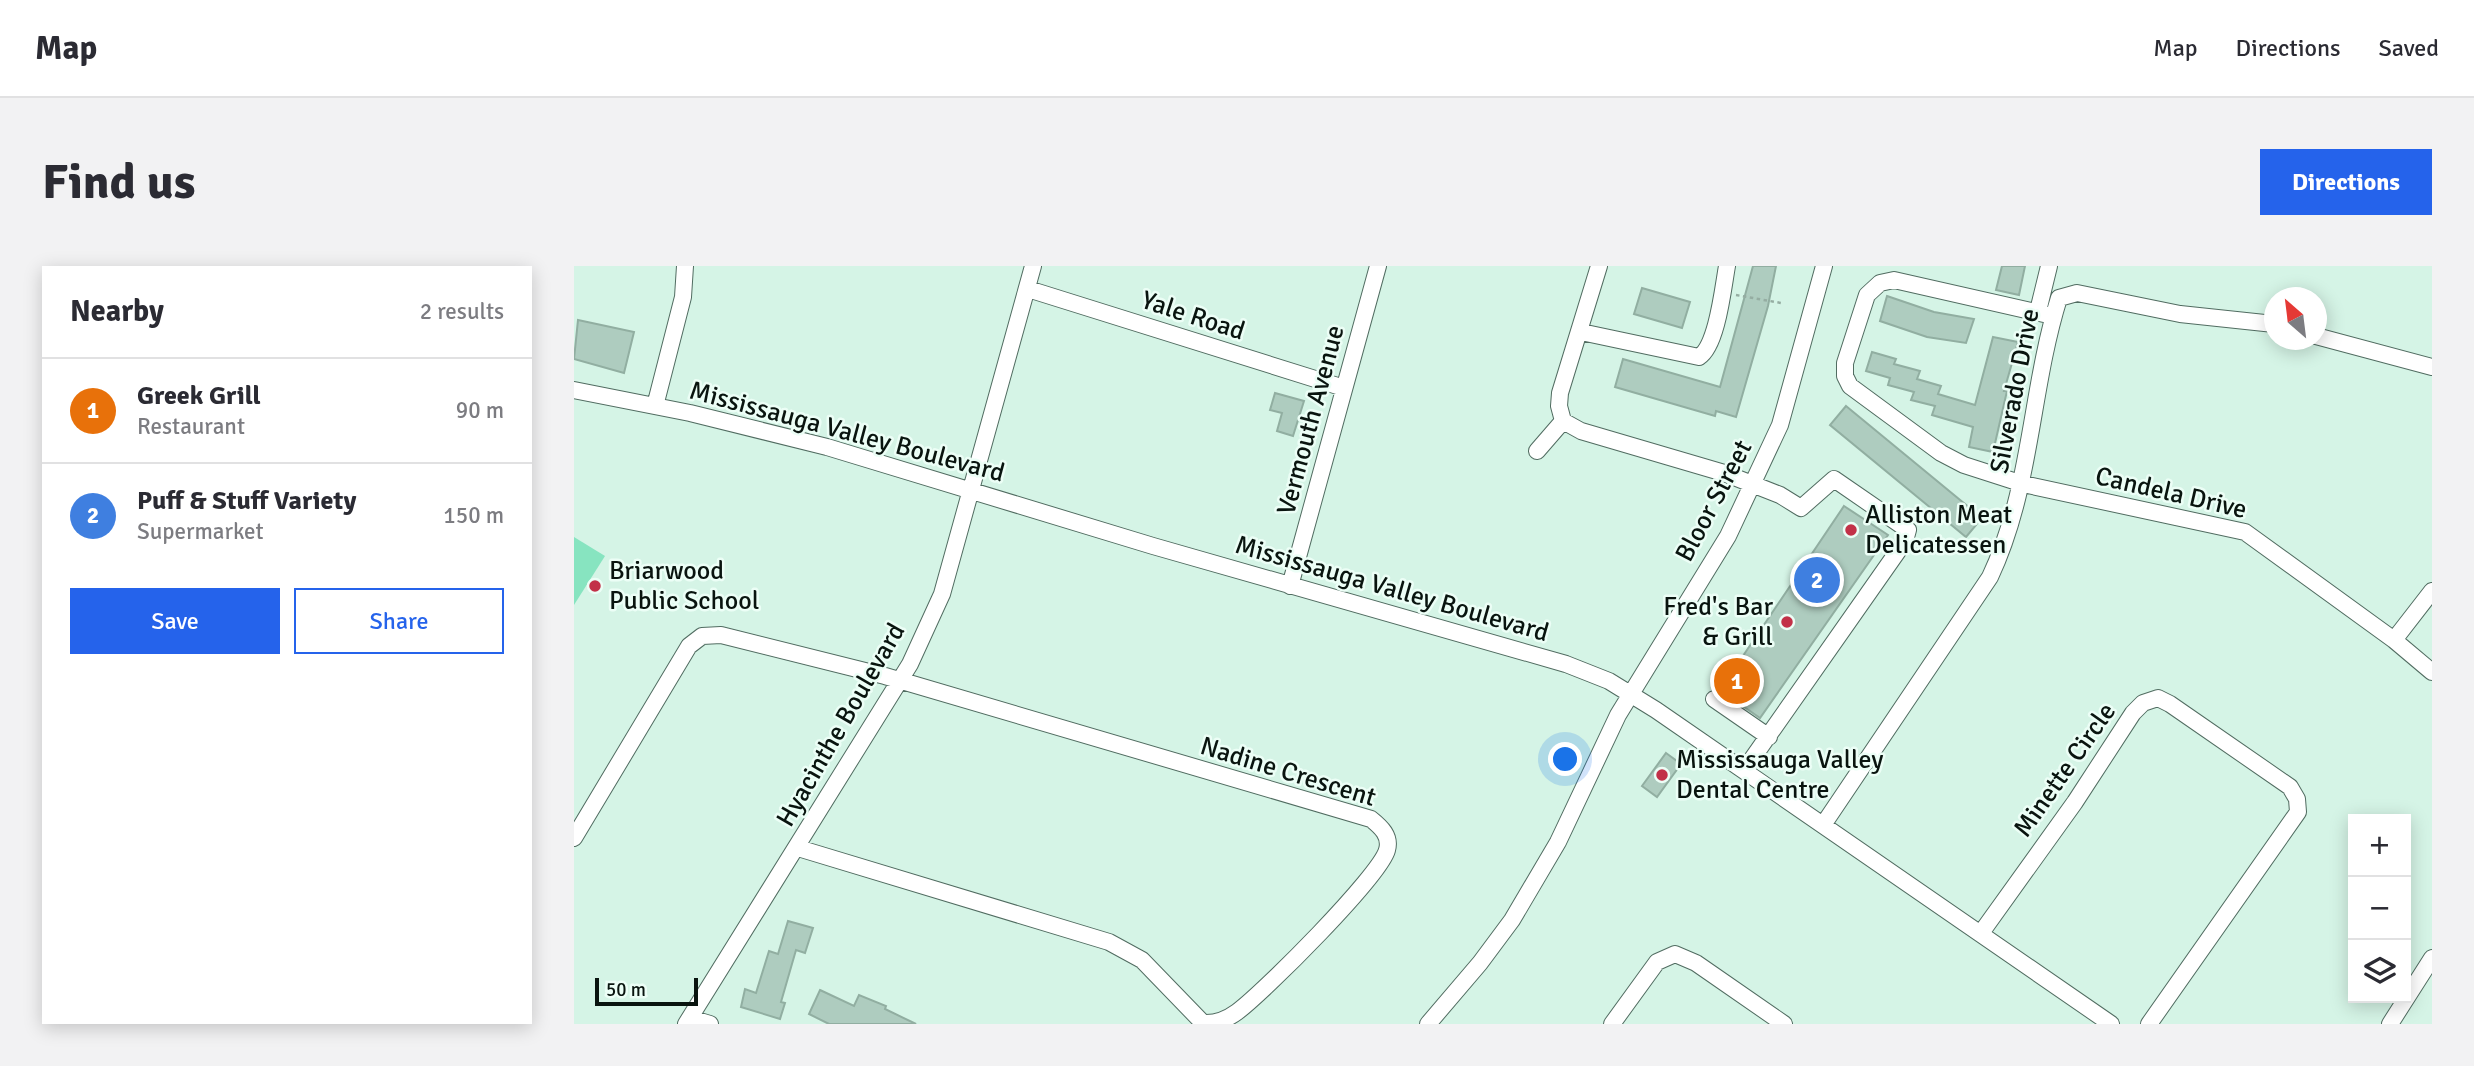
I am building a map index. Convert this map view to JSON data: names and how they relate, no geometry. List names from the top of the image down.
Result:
{
  "streets": {
    "street": [
      "Yale Road",
      "Silverado Drive",
      "Vermouth Avenue",
      "Mississauga Valley Boulevard",
      "Candela Drive",
      "Bloor Street",
      "Hyacinthe Boulevard",
      "Minette Circle",
      "Nadine Crescent"
    ]
  },
  "crossings": [
    ["Yale Road", "Vermouth Avenue"],
    ["Yale Road", "Hyacinthe Boulevard"],
    ["Silverado Drive", "Mississauga Valley Boulevard"],
    ["Silverado Drive", "Candela Drive"],
    ["Vermouth Avenue", "Mississauga Valley Boulevard"],
    ["Mississauga Valley Boulevard", "Bloor Street"],
    ["Mississauga Valley Boulevard", "Hyacinthe Boulevard"],
    ["Mississauga Valley Boulevard", "Minette Circle"],
    ["Hyacinthe Boulevard", "Nadine Crescent"]
  ],
  "places": [
    "Alliston Meat Delicatessen",
    "Briarwood Public School",
    "Fred's Bar & Grill",
    "Mississauga Valley Dental Centre"
  ],
  "scale_bar": "50 m",
  "north": "top left",
  "page": {
    "header": "Map",
    "nav": ["Map", "Directions", "Saved"],
    "buttons": [
      "Directions",
      ["Save", "Share"]
    ],
    "title": "Find us",
    "heading": ["Nearby", "2 results"],
    "list": [
      {
        "mark": "1",
        "name": "Greek Grill",
        "note": "Restaurant",
        "value": "90 m"
      },
      {
        "mark": "2",
        "name": "Puff & Stuff Variety",
        "note": "Supermarket",
        "value": "150 m"
      }
    ],
    "pins": ["2", "1"],
    "map_buttons": ["+", "−"],
    "scale": "50 m"
  }
}
